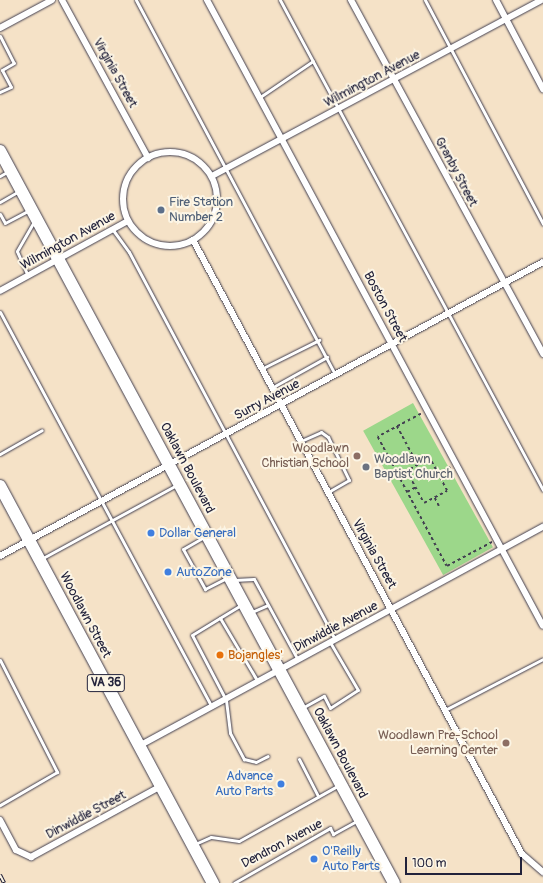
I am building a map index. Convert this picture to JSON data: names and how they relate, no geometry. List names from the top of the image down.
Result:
{
  "streets": {
    "highway": ["Oaklawn Boulevard", "Woodlawn Street", "VA 36"],
    "street": [
      "Virginia Street",
      "Wilmington Avenue",
      "Granby Street",
      "Boston Street",
      "Surry Avenue",
      "Dinwiddie Avenue",
      "Dinwiddie Street"
    ],
    "lane": ["Dendron Avenue"]
  },
  "crossings": [
    ["Virginia Street", "Wilmington Avenue"],
    ["Virginia Street", "Surry Avenue"],
    ["Virginia Street", "Dinwiddie Avenue"],
    ["Wilmington Avenue", "Granby Street"],
    ["Wilmington Avenue", "Boston Street"],
    ["Wilmington Avenue", "Oaklawn Boulevard"],
    ["Granby Street", "Surry Avenue"],
    ["Boston Street", "Surry Avenue"],
    ["Boston Street", "Dinwiddie Avenue"],
    ["Surry Avenue", "Oaklawn Boulevard"],
    ["Surry Avenue", "Woodlawn Street"],
    ["Oaklawn Boulevard", "Dinwiddie Avenue"],
    ["Oaklawn Boulevard", "Dendron Avenue"],
    ["Woodlawn Street", "Dinwiddie Avenue"],
    ["Woodlawn Street", "Dinwiddie Street"]
  ],
  "places": [
    "Fire Station Number 2",
    "Woodlawn Christian School",
    "Woodlawn Baptist Church",
    "Dollar General",
    "AutoZone",
    "Bojangles'",
    "Woodlawn Pre-School Learning Center",
    "Advance Auto Parts",
    "O'Reilly Auto Parts"
  ],
  "scale_bar": "100 m"
}
